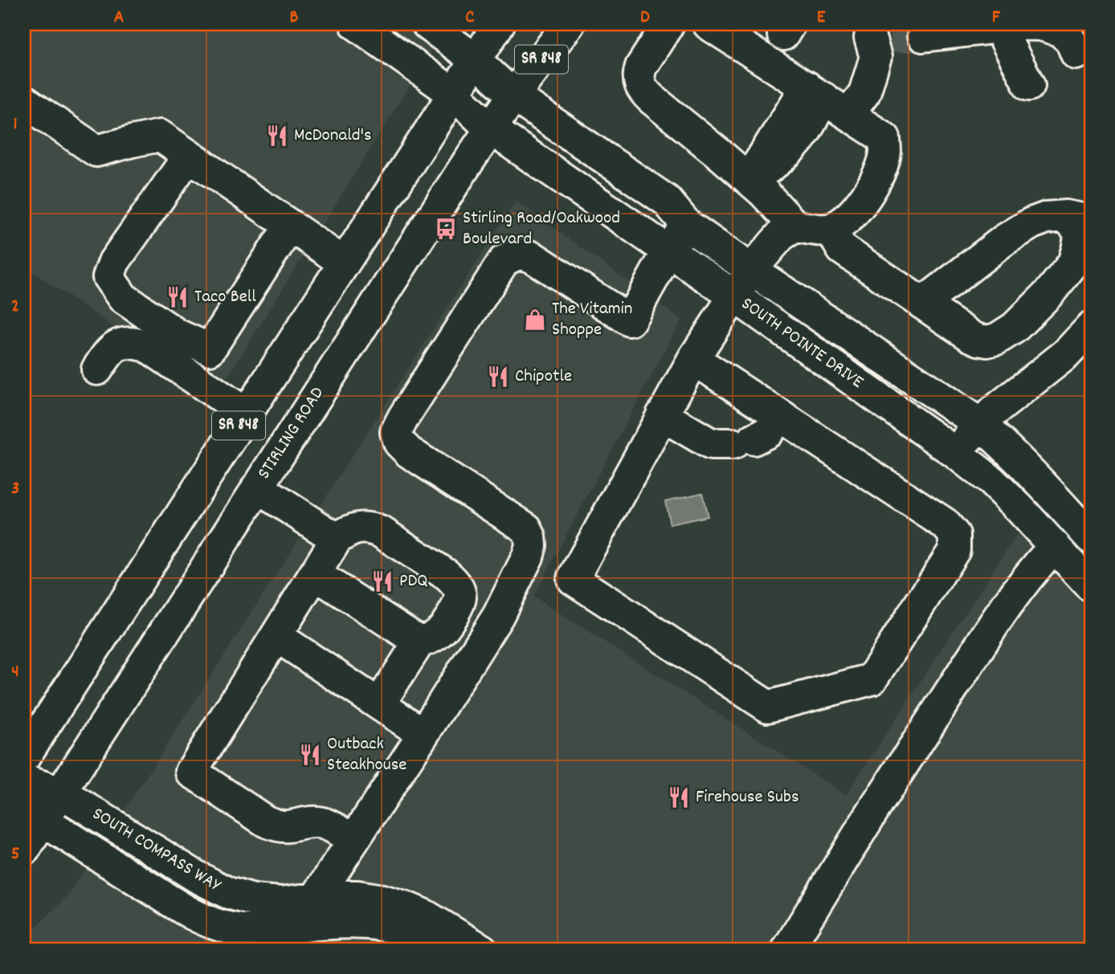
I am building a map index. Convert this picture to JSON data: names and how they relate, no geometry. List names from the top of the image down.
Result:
{
  "streets": {
    "street": [
      "SR 848",
      "SOUTH POINTE DRIVE",
      "STIRLING ROAD",
      "SOUTH COMPASS WAY"
    ]
  },
  "crossings": [
    ["SR 848", "SOUTH POINTE DRIVE"],
    ["SOUTH POINTE DRIVE", "STIRLING ROAD"],
    ["STIRLING ROAD", "SOUTH COMPASS WAY"]
  ],
  "places": {
    "restaurant": [
      "McDonald's",
      "Taco Bell",
      "Chipotle",
      "PDQ",
      "Outback Steakhouse",
      "Firehouse Subs"
    ],
    "bus stop": ["Stirling Road/Oakwood Boulevard"],
    "shop": ["The Vitamin Shoppe"]
  },
  "grid": {
    "columns": [
      "A",
      "B",
      "C",
      "D",
      "E",
      "F"
    ],
    "rows": [
      "1",
      "2",
      "3",
      "4",
      "5"
    ]
  }
}
